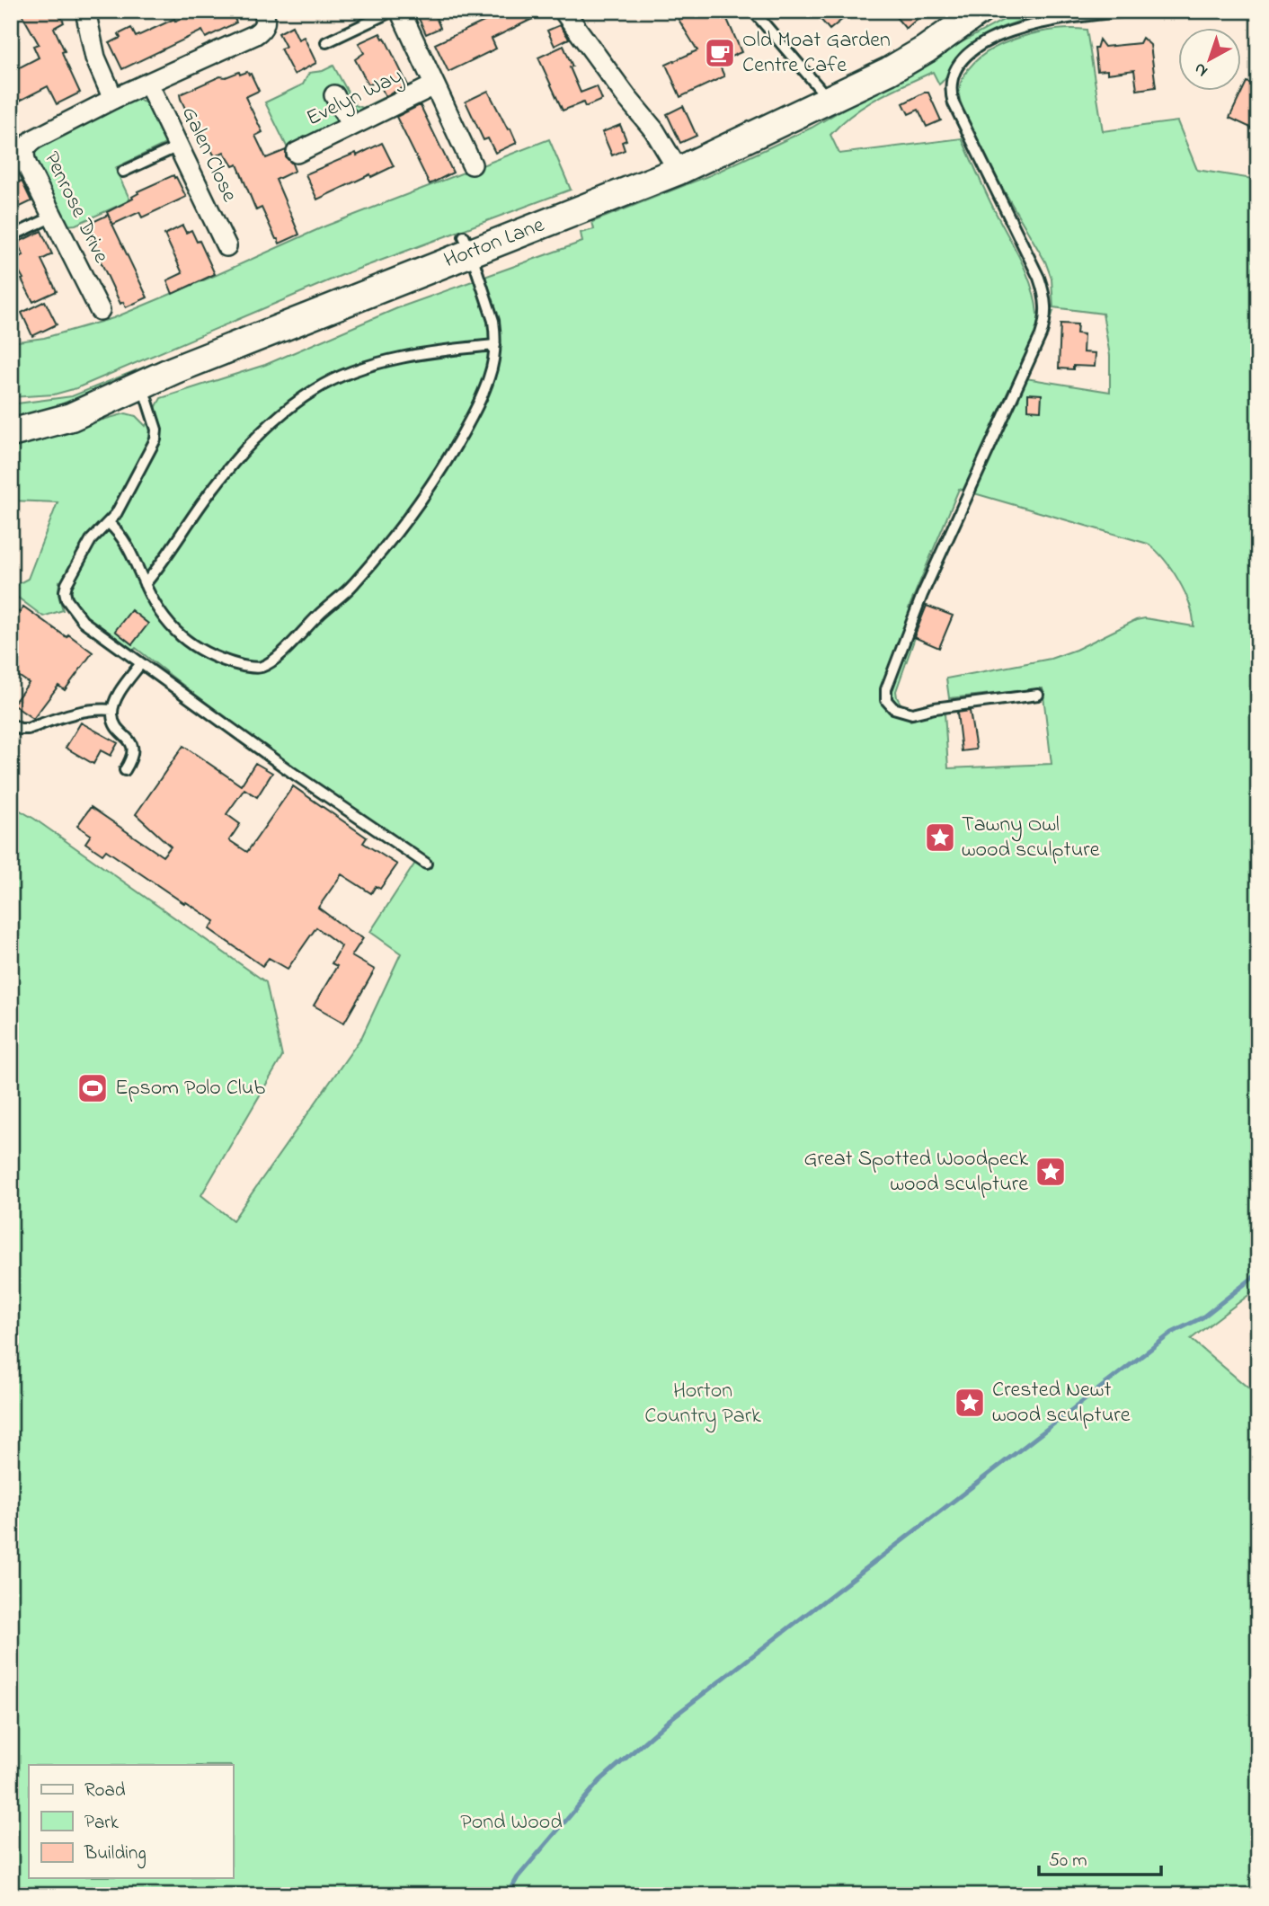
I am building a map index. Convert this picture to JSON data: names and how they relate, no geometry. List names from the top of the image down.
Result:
{
  "streets": {
    "street": [
      "Evelyn Way",
      "Galen Close",
      "Penrose Drive",
      "Horton Lane"
    ]
  },
  "parks": ["Horton Country Park", "Pond Wood"],
  "places": {
    "cafe": ["Old Moat Garden Centre Cafe"],
    "place": ["Tawny Owl wood sculpture", "Great Spotted Woodpeck wood sculpture", "Crested Newt wood sculpture"],
    "sports": ["Epsom Polo Club"]
  },
  "legend": ["Road", "Park", "Building"],
  "scale_bar": "50 m",
  "north": "bottom left"
}
